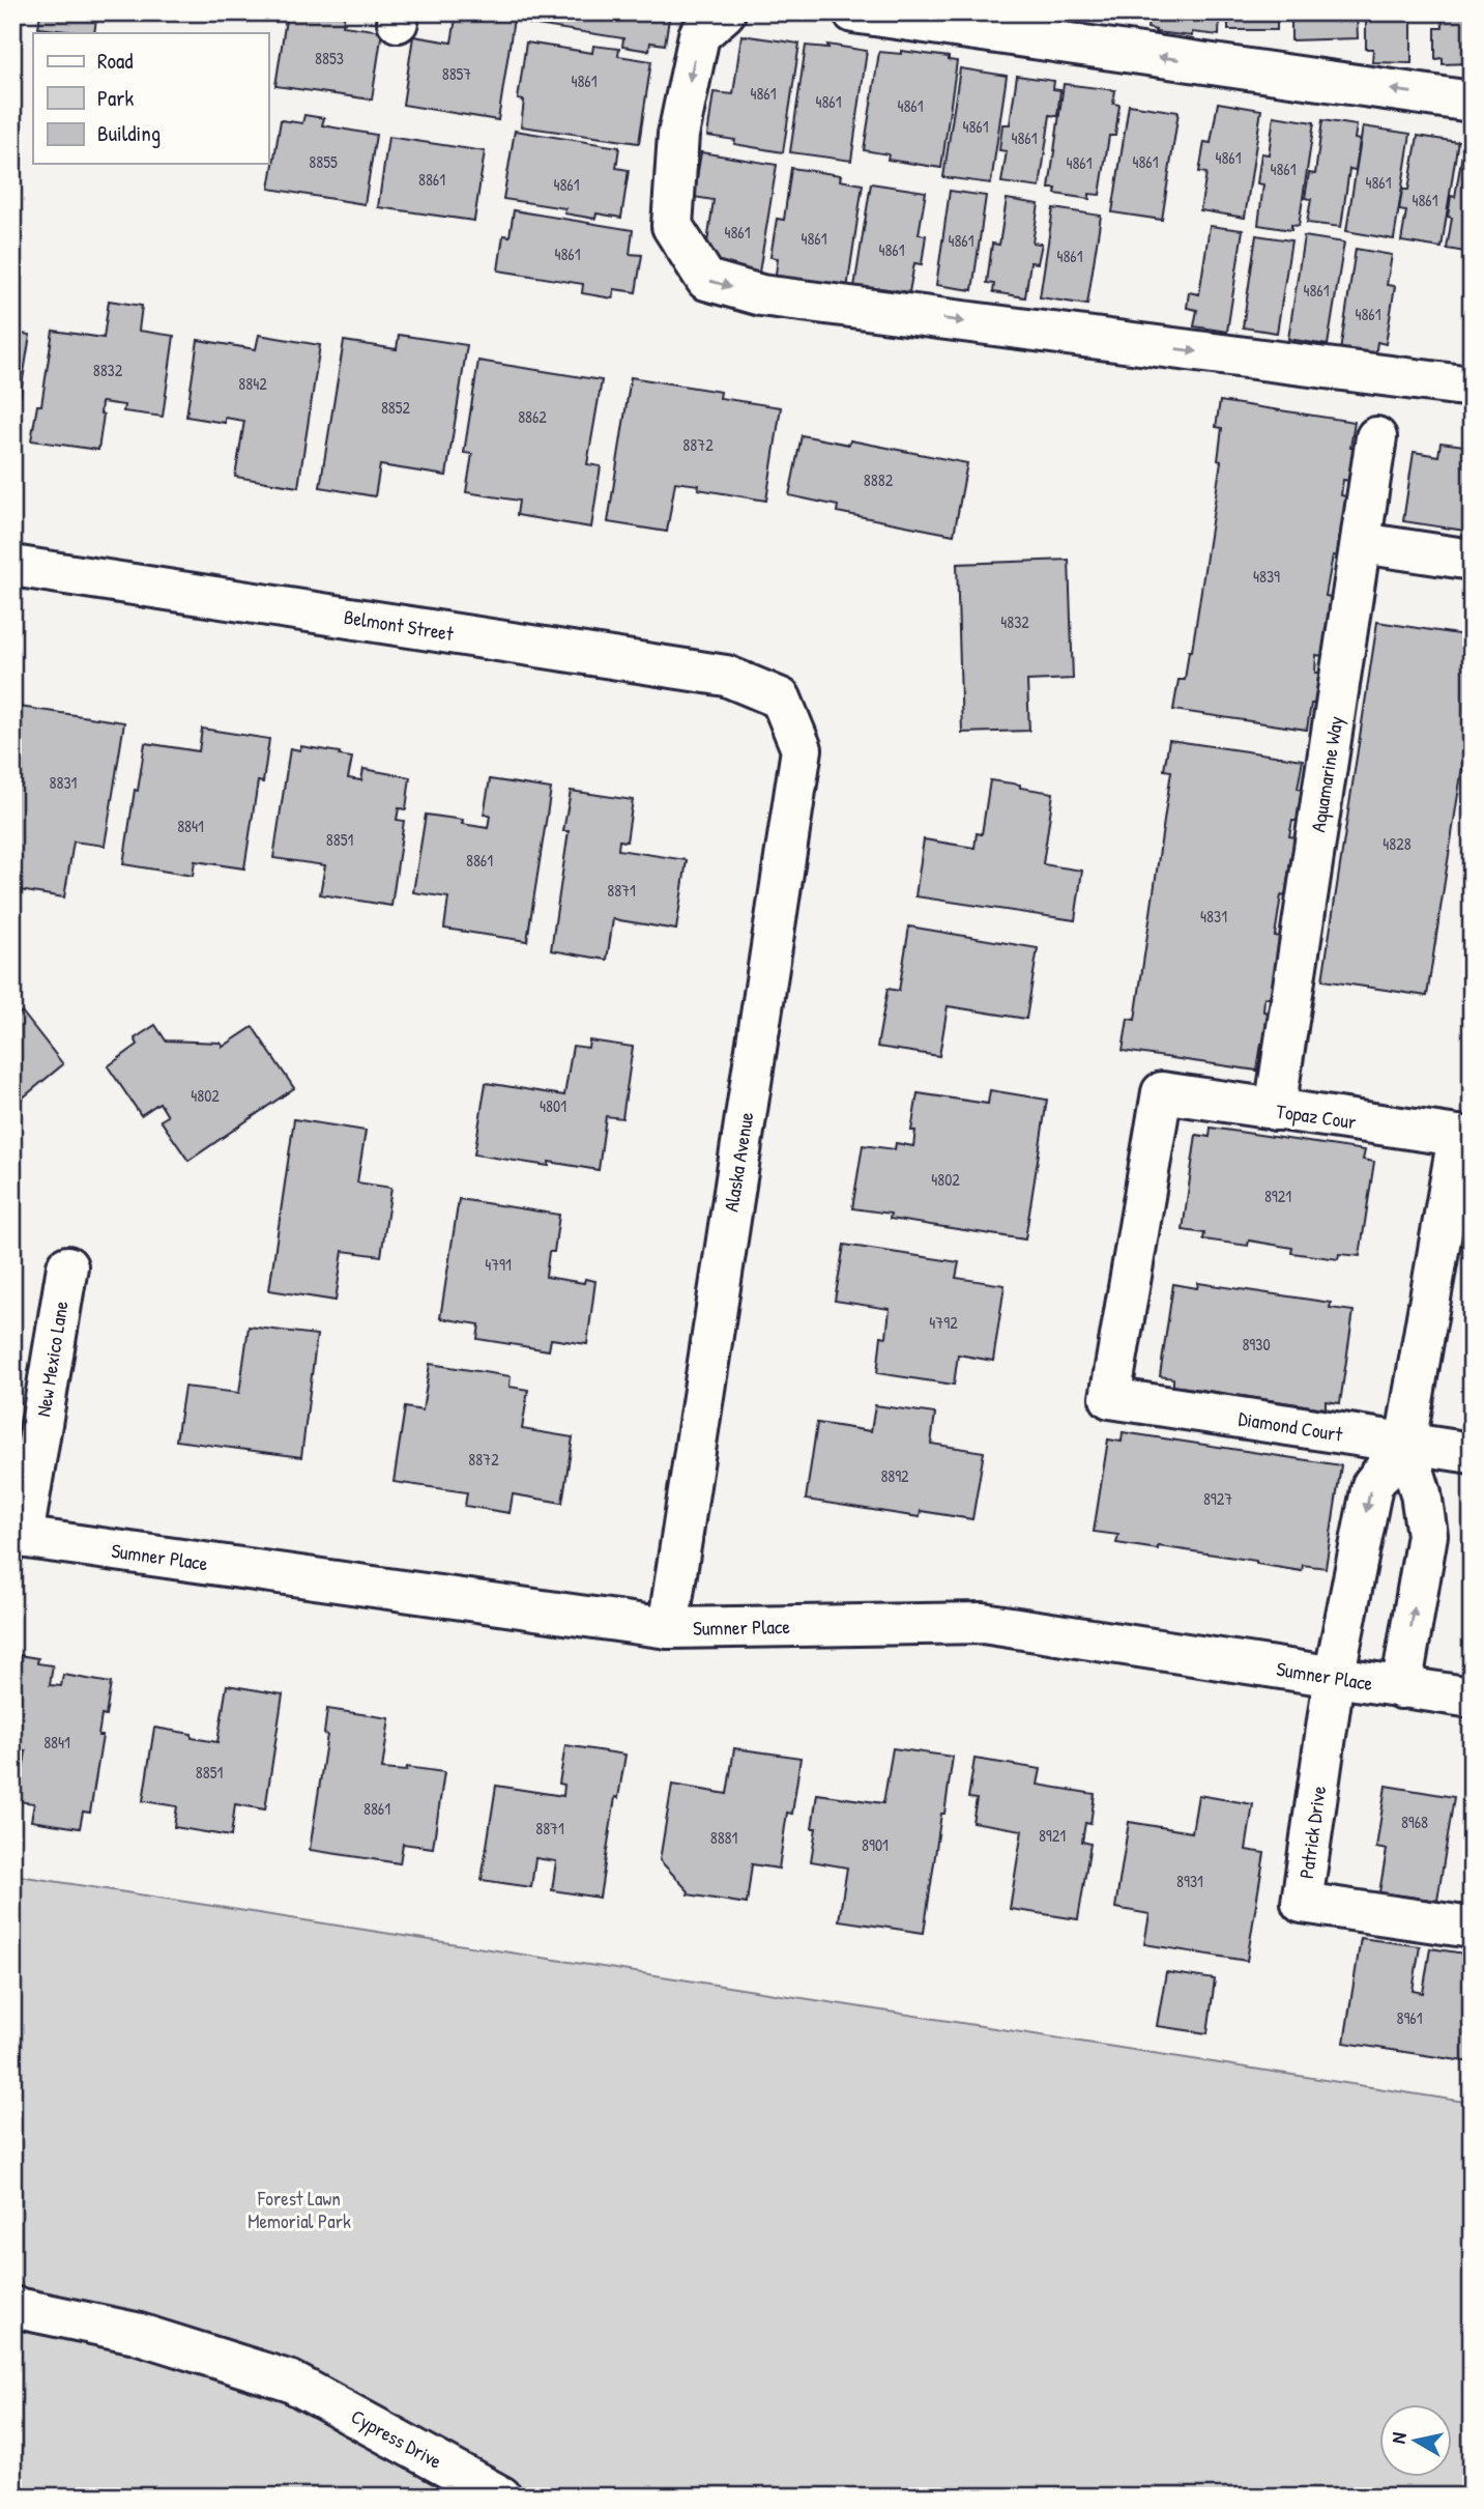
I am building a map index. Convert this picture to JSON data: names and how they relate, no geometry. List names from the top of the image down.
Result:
{
  "streets": {
    "street": [
      "Belmont Street",
      "Aquamarine Way",
      "Topaz Cour",
      "Alaska Avenue",
      "New Mexico Lane",
      "Diamond Court",
      "Sumner Place",
      "Patrick Drive",
      "Cypress Drive"
    ]
  },
  "crossings": [
    ["Belmont Street", "Alaska Avenue"],
    ["Aquamarine Way", "Topaz Cour"],
    ["Topaz Cour", "Diamond Court"],
    ["Alaska Avenue", "Sumner Place"],
    ["New Mexico Lane", "Sumner Place"],
    ["Sumner Place", "Patrick Drive"]
  ],
  "parks": ["Forest Lawn Memorial Park"],
  "house_numbers": [
    "8853",
    "8857",
    "4861",
    "4861",
    "4861",
    "4861",
    "4861",
    "4861",
    "4861",
    "8855",
    "4861",
    "4861",
    "4861",
    "8861",
    "4861",
    "4861",
    "4861",
    "4861",
    "4861",
    "4861",
    "4861",
    "4861",
    "4861",
    "4861",
    "4861",
    "8832",
    "8842",
    "8852",
    "8862",
    "8872",
    "8882",
    "4839",
    "4832",
    "8831",
    "8841",
    "8851",
    "4828",
    "8861",
    "8871",
    "4831",
    "4802",
    "4801",
    "4802",
    "8921",
    "4791",
    "4792",
    "8930",
    "8872",
    "8892",
    "8927",
    "8841",
    "8851",
    "8861",
    "8968",
    "8871",
    "8921",
    "8881",
    "8901",
    "8931",
    "8961"
  ],
  "legend": ["Road", "Park", "Building"],
  "north": "left"
}
